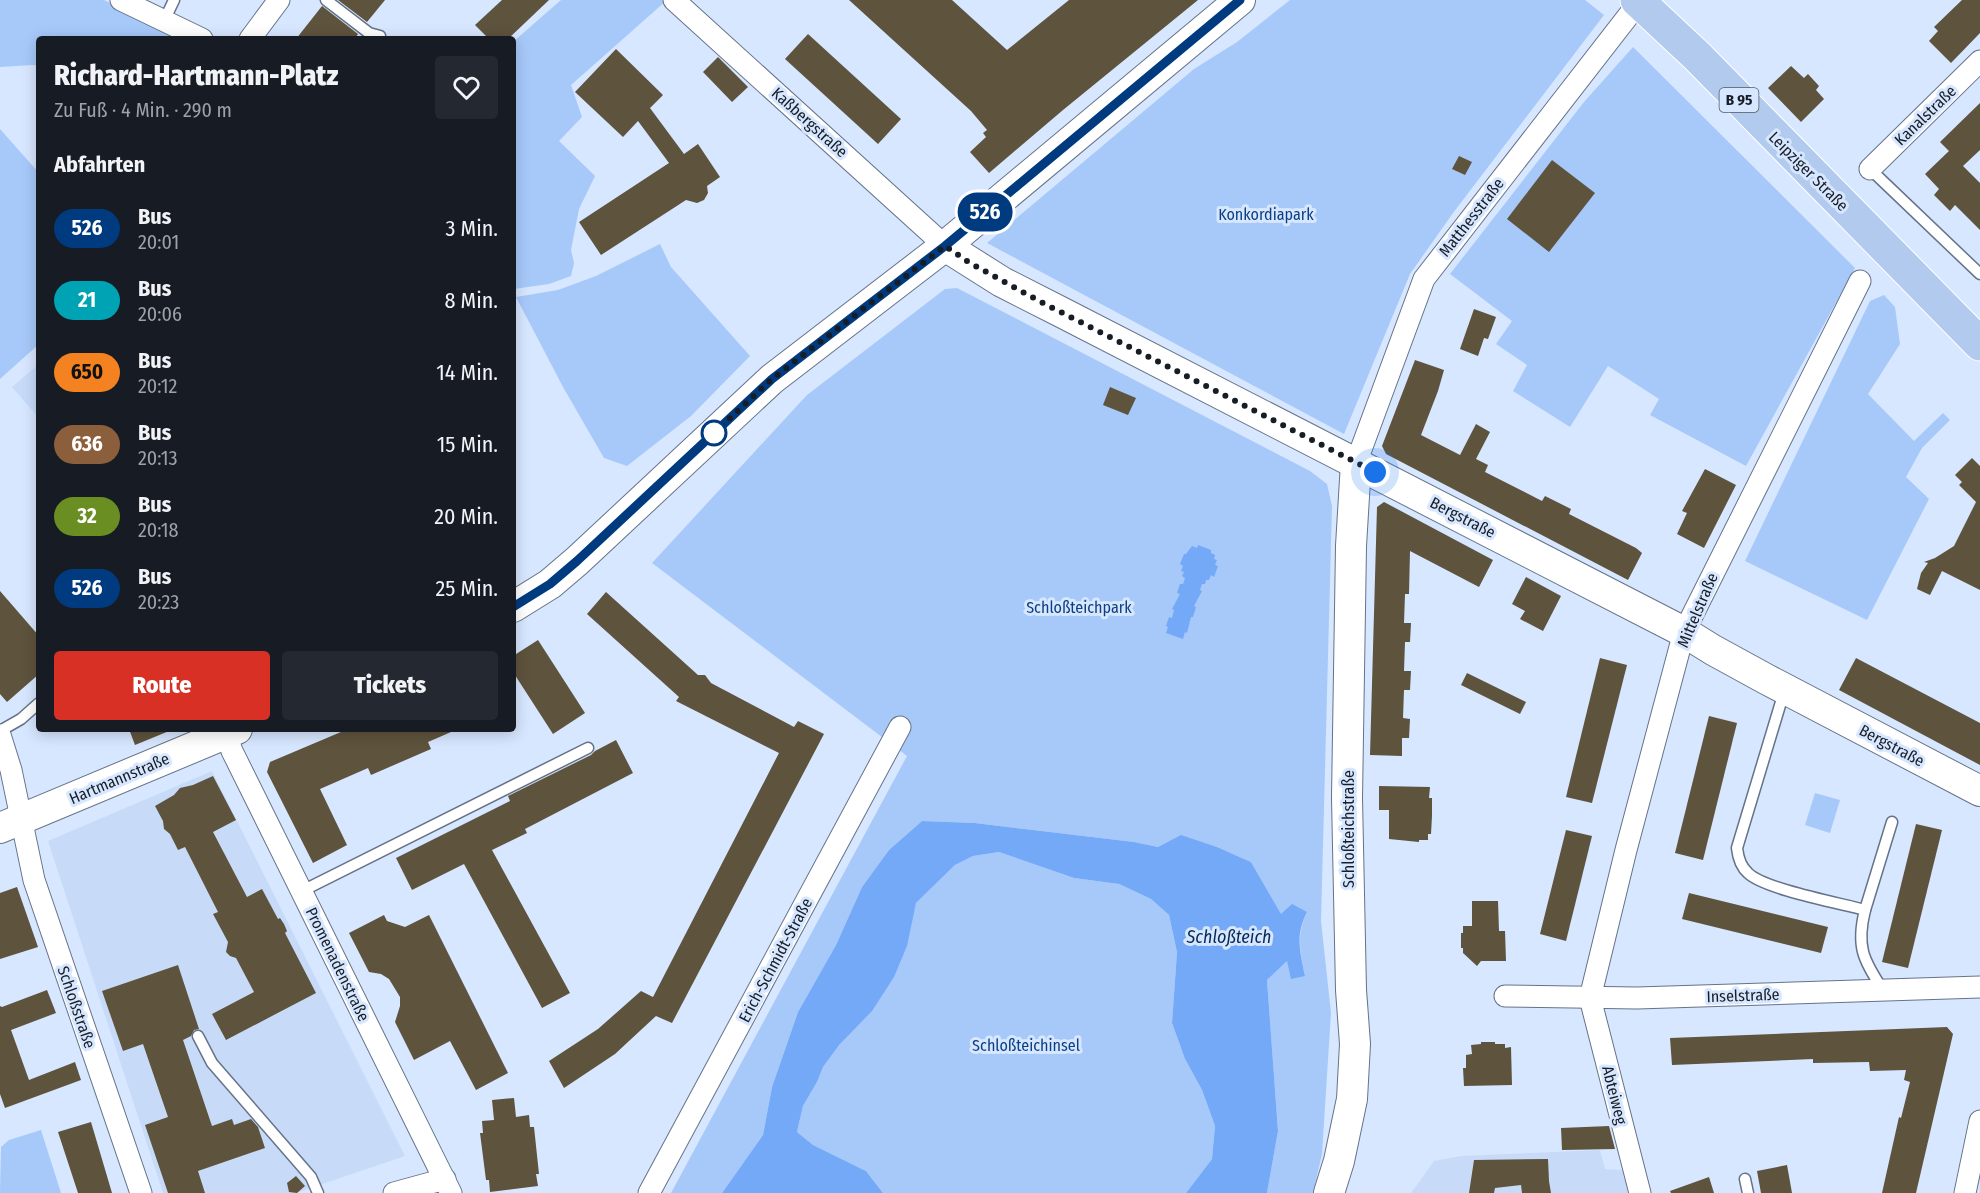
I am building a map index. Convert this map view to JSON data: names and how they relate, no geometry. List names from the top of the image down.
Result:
{
  "streets": {
    "main road": [
      "B 95",
      "Leipziger Straße",
      "Bergstraße",
      "Hartmannstraße",
      "Schloßteichstraße"
    ],
    "street": [
      "Kanalstraße",
      "Kaßbergstraße",
      "Matthesstraße",
      "Mittelstraße",
      "Erich-Schmidt-Straße",
      "Promenadenstraße",
      "Inselstraße",
      "Schloßstraße",
      "Abteiweg"
    ]
  },
  "crossings": [
    ["Kaßbergstraße", "Bergstraße"],
    ["Leipziger Straße", "Matthesstraße"],
    ["Matthesstraße", "Bergstraße"],
    ["Matthesstraße", "Schloßteichstraße"],
    ["Bergstraße", "Mittelstraße"],
    ["Bergstraße", "Schloßteichstraße"],
    ["Mittelstraße", "Inselstraße"],
    ["Mittelstraße", "Abteiweg"],
    ["Hartmannstraße", "Schloßstraße"],
    ["Inselstraße", "Abteiweg"]
  ],
  "water": ["Schloßteich"],
  "parks": ["Konkordiapark", "Schloßteichpark", "Schloßteichinsel"],
  "lines": ["bus line 526"],
  "page": {
    "on_map": "526",
    "heading": [
      ["Richard-Hartmann-Platz", "Zu Fuß · 4 Min. · 290 m"],
      "Abfahrten"
    ],
    "list": [
      {
        "mark": "526",
        "name": "Bus",
        "note": "20:01",
        "value": "3 Min."
      },
      {
        "mark": "21",
        "name": "Bus",
        "note": "20:06",
        "value": "8 Min."
      },
      {
        "mark": "650",
        "name": "Bus",
        "note": "20:12",
        "value": "14 Min."
      },
      {
        "mark": "636",
        "name": "Bus",
        "note": "20:13",
        "value": "15 Min."
      },
      {
        "mark": "32",
        "name": "Bus",
        "note": "20:18",
        "value": "20 Min."
      },
      {
        "mark": "526",
        "name": "Bus",
        "note": "20:23",
        "value": "25 Min."
      }
    ],
    "buttons": ["Route", "Tickets"]
  }
}
